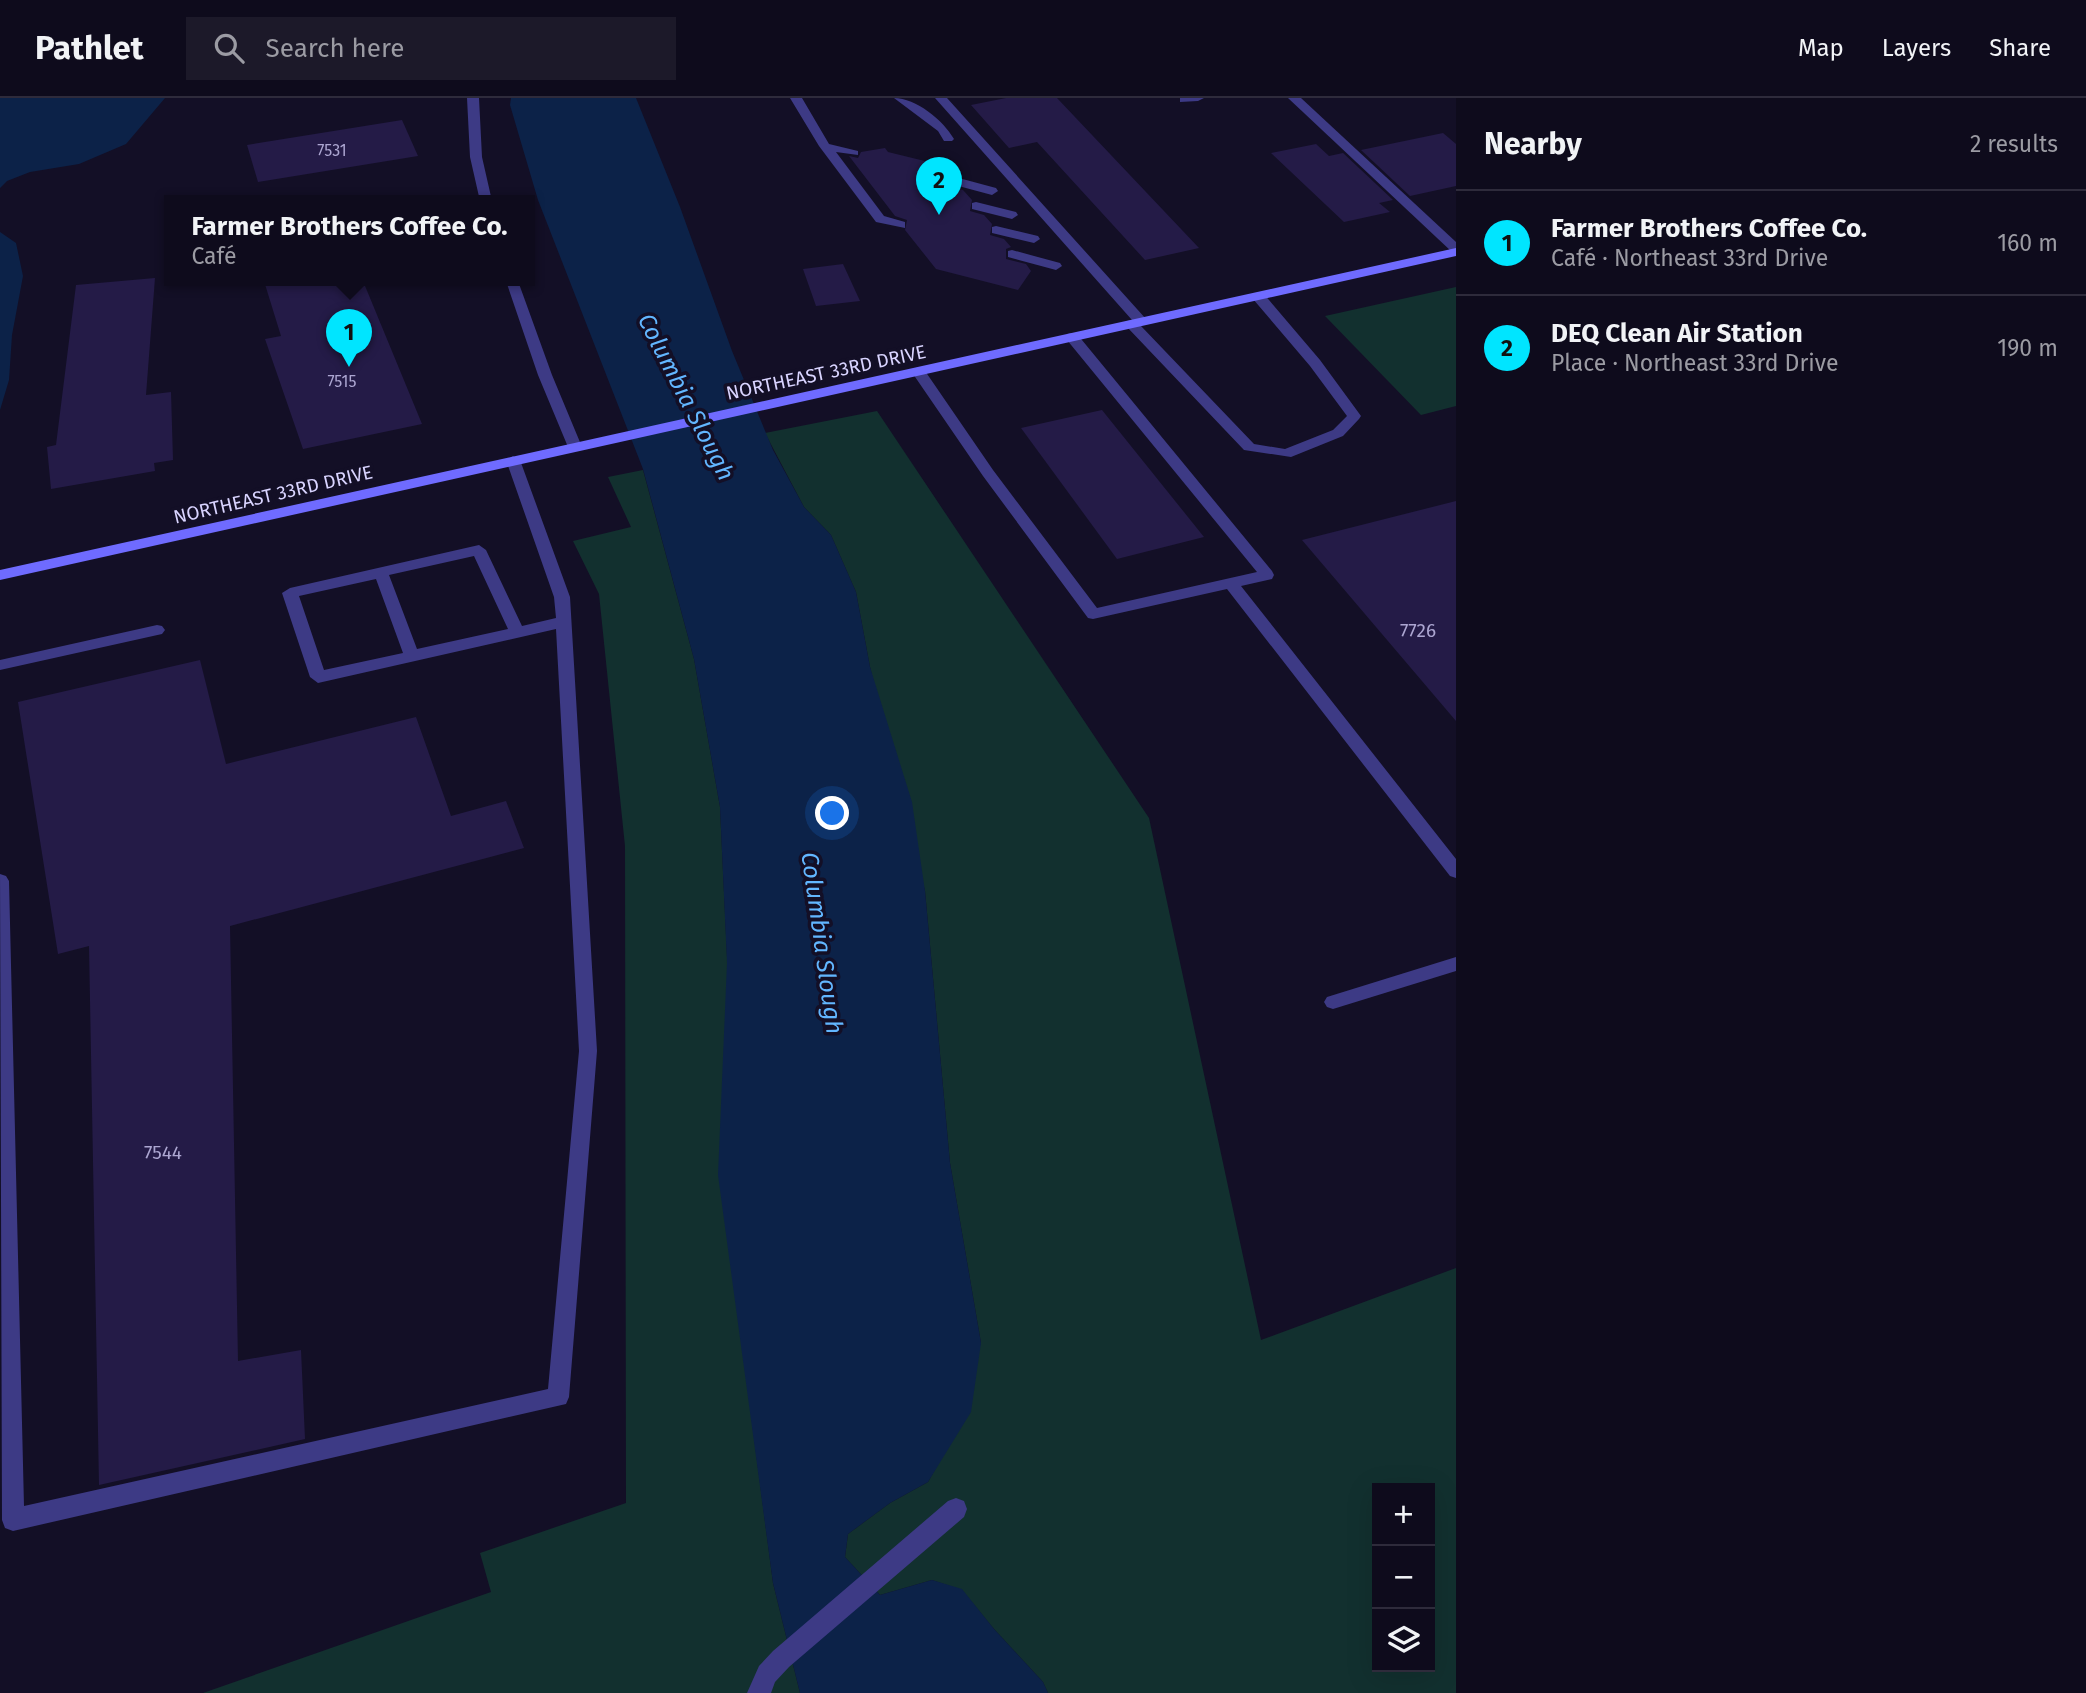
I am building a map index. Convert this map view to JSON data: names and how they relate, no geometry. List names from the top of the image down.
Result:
{
  "streets": {
    "main road": ["NORTHEAST 33RD DRIVE"]
  },
  "water": ["Columbia Slough"],
  "house_numbers": [
    "7531",
    "7515",
    "7726",
    "7544"
  ],
  "page": {
    "header": "Pathlet",
    "search": "Search here",
    "nav": ["Map", "Layers", "Share"],
    "heading": ["Nearby", "2 results"],
    "pins": ["2", "1"],
    "list": [
      {
        "mark": "1",
        "name": "Farmer Brothers Coffee Co.",
        "note": "Café · Northeast 33rd Drive",
        "value": "160 m"
      },
      {
        "mark": "2",
        "name": "DEQ Clean Air Station",
        "note": "Place · Northeast 33rd Drive",
        "value": "190 m"
      }
    ],
    "popup": ["Farmer Brothers Coffee Co.", "Café"],
    "map_buttons": ["+", "−"]
  }
}
